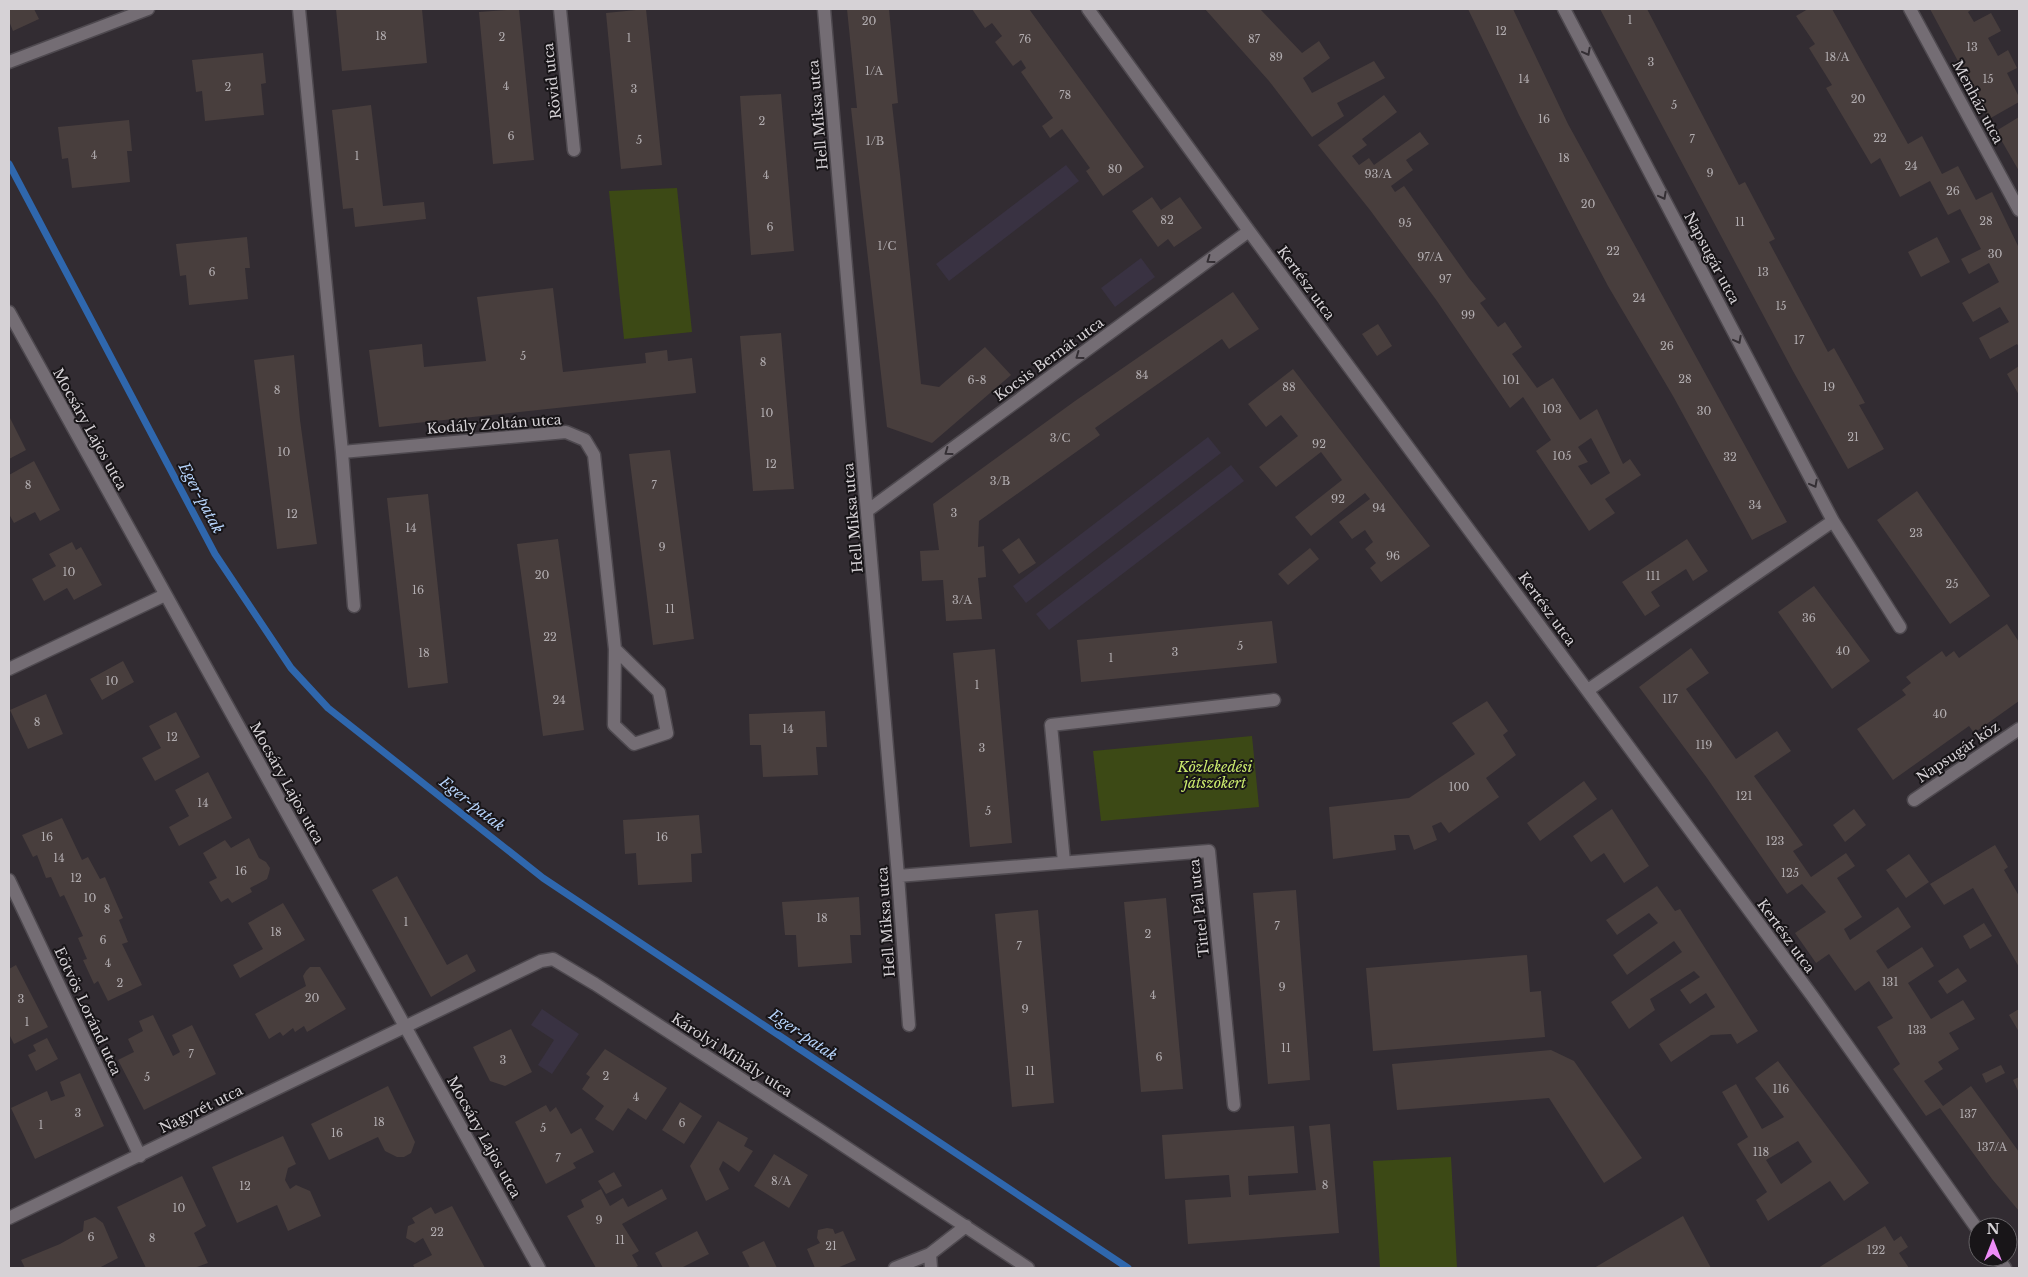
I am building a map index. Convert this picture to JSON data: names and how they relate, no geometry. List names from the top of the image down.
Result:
{
  "streets": {
    "street": [
      "Rövid utca",
      "Menház utca",
      "Hell Miksa utca",
      "Napsugár utca",
      "Kertész utca",
      "Kocsis Bernát utca",
      "Kodály Zoltán utca",
      "Mocsáry Lajos utca",
      "Napsugár köz",
      "Tittel Pál utca",
      "Eötvös Loránd utca",
      "Károlyi Mihály utca",
      "Nagyrét utca"
    ]
  },
  "crossings": [
    ["Hell Miksa utca", "Kocsis Bernát utca"],
    ["Hell Miksa utca", "Tittel Pál utca"],
    ["Kertész utca", "Kocsis Bernát utca"],
    ["Mocsáry Lajos utca", "Károlyi Mihály utca"],
    ["Mocsáry Lajos utca", "Nagyrét utca"],
    ["Eötvös Loránd utca", "Nagyrét utca"],
    ["Károlyi Mihály utca", "Nagyrét utca"]
  ],
  "one_way": ["Napsugár utca", "Kocsis Bernát utca"],
  "water": ["Eger-patak"],
  "parks": ["Közlekedési játszókert"],
  "house_numbers": [
    "1",
    "20",
    "12",
    "18",
    "2",
    "1",
    "76",
    "87",
    "13",
    "89",
    "18/A",
    "3",
    "1/A",
    "14",
    "15",
    "4",
    "2",
    "3",
    "78",
    "20",
    "5",
    "16",
    "2",
    "6",
    "22",
    "7",
    "5",
    "1/B",
    "4",
    "1",
    "18",
    "24",
    "80",
    "9",
    "93/A",
    "4",
    "26",
    "20",
    "82",
    "28",
    "11",
    "95",
    "6",
    "1/C",
    "22",
    "30",
    "97/A",
    "6",
    "13",
    "97",
    "24",
    "15",
    "99",
    "17",
    "26",
    "5",
    "8",
    "84",
    "28",
    "6-8",
    "101",
    "88",
    "19",
    "8",
    "103",
    "30",
    "10",
    "21",
    "3/C",
    "92",
    "10",
    "105",
    "32",
    "12",
    "3/B",
    "8",
    "7",
    "92",
    "34",
    "94",
    "3",
    "12",
    "14",
    "23",
    "9",
    "96",
    "10",
    "20",
    "111",
    "25",
    "16",
    "3/A",
    "11",
    "36",
    "22",
    "5",
    "40",
    "3",
    "18",
    "1",
    "10",
    "1",
    "117",
    "24",
    "40",
    "8",
    "14",
    "12",
    "119",
    "3",
    "100",
    "121",
    "14",
    "5",
    "16",
    "16",
    "123",
    "14",
    "16",
    "125",
    "12",
    "10",
    "8",
    "18",
    "1",
    "7",
    "18",
    "2",
    "6",
    "7",
    "4",
    "131",
    "2",
    "9",
    "4",
    "20",
    "3",
    "9",
    "1",
    "133",
    "11",
    "7",
    "6",
    "3",
    "11",
    "2",
    "5",
    "116",
    "4",
    "3",
    "137",
    "18",
    "6",
    "1",
    "5",
    "16",
    "137/A",
    "118",
    "7",
    "8/A",
    "8",
    "12",
    "10",
    "9",
    "22",
    "6",
    "8",
    "11",
    "21",
    "122"
  ],
  "north": "top"
}
